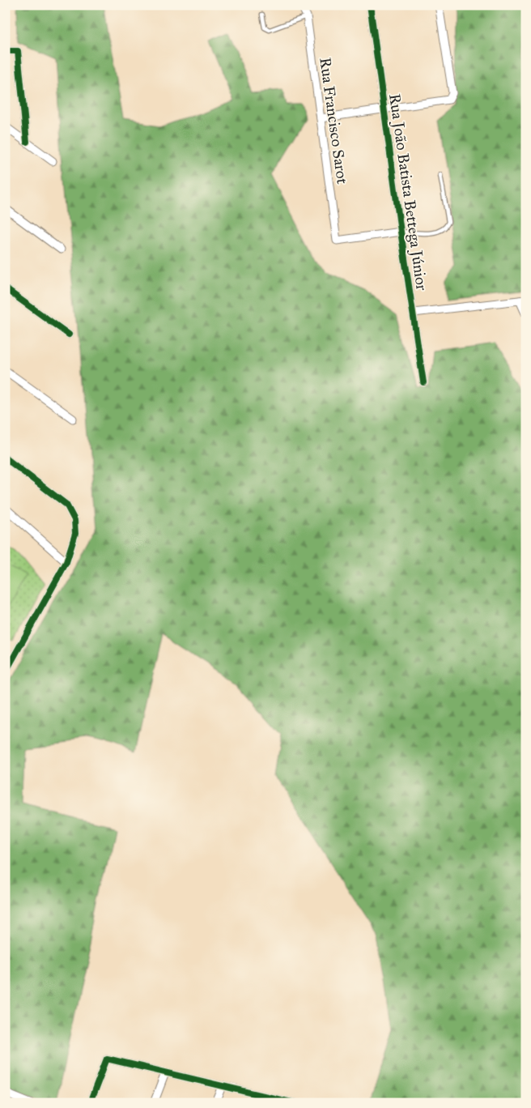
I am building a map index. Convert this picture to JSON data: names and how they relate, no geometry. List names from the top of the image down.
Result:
{
  "streets": {
    "street": ["Rua Francisco Sarot", "Rua João Batista Bettega Júnior"]
  },
  "crossings": [
    ["Rua Francisco Sarot", "Rua João Batista Bettega Júnior"]
  ]
}
